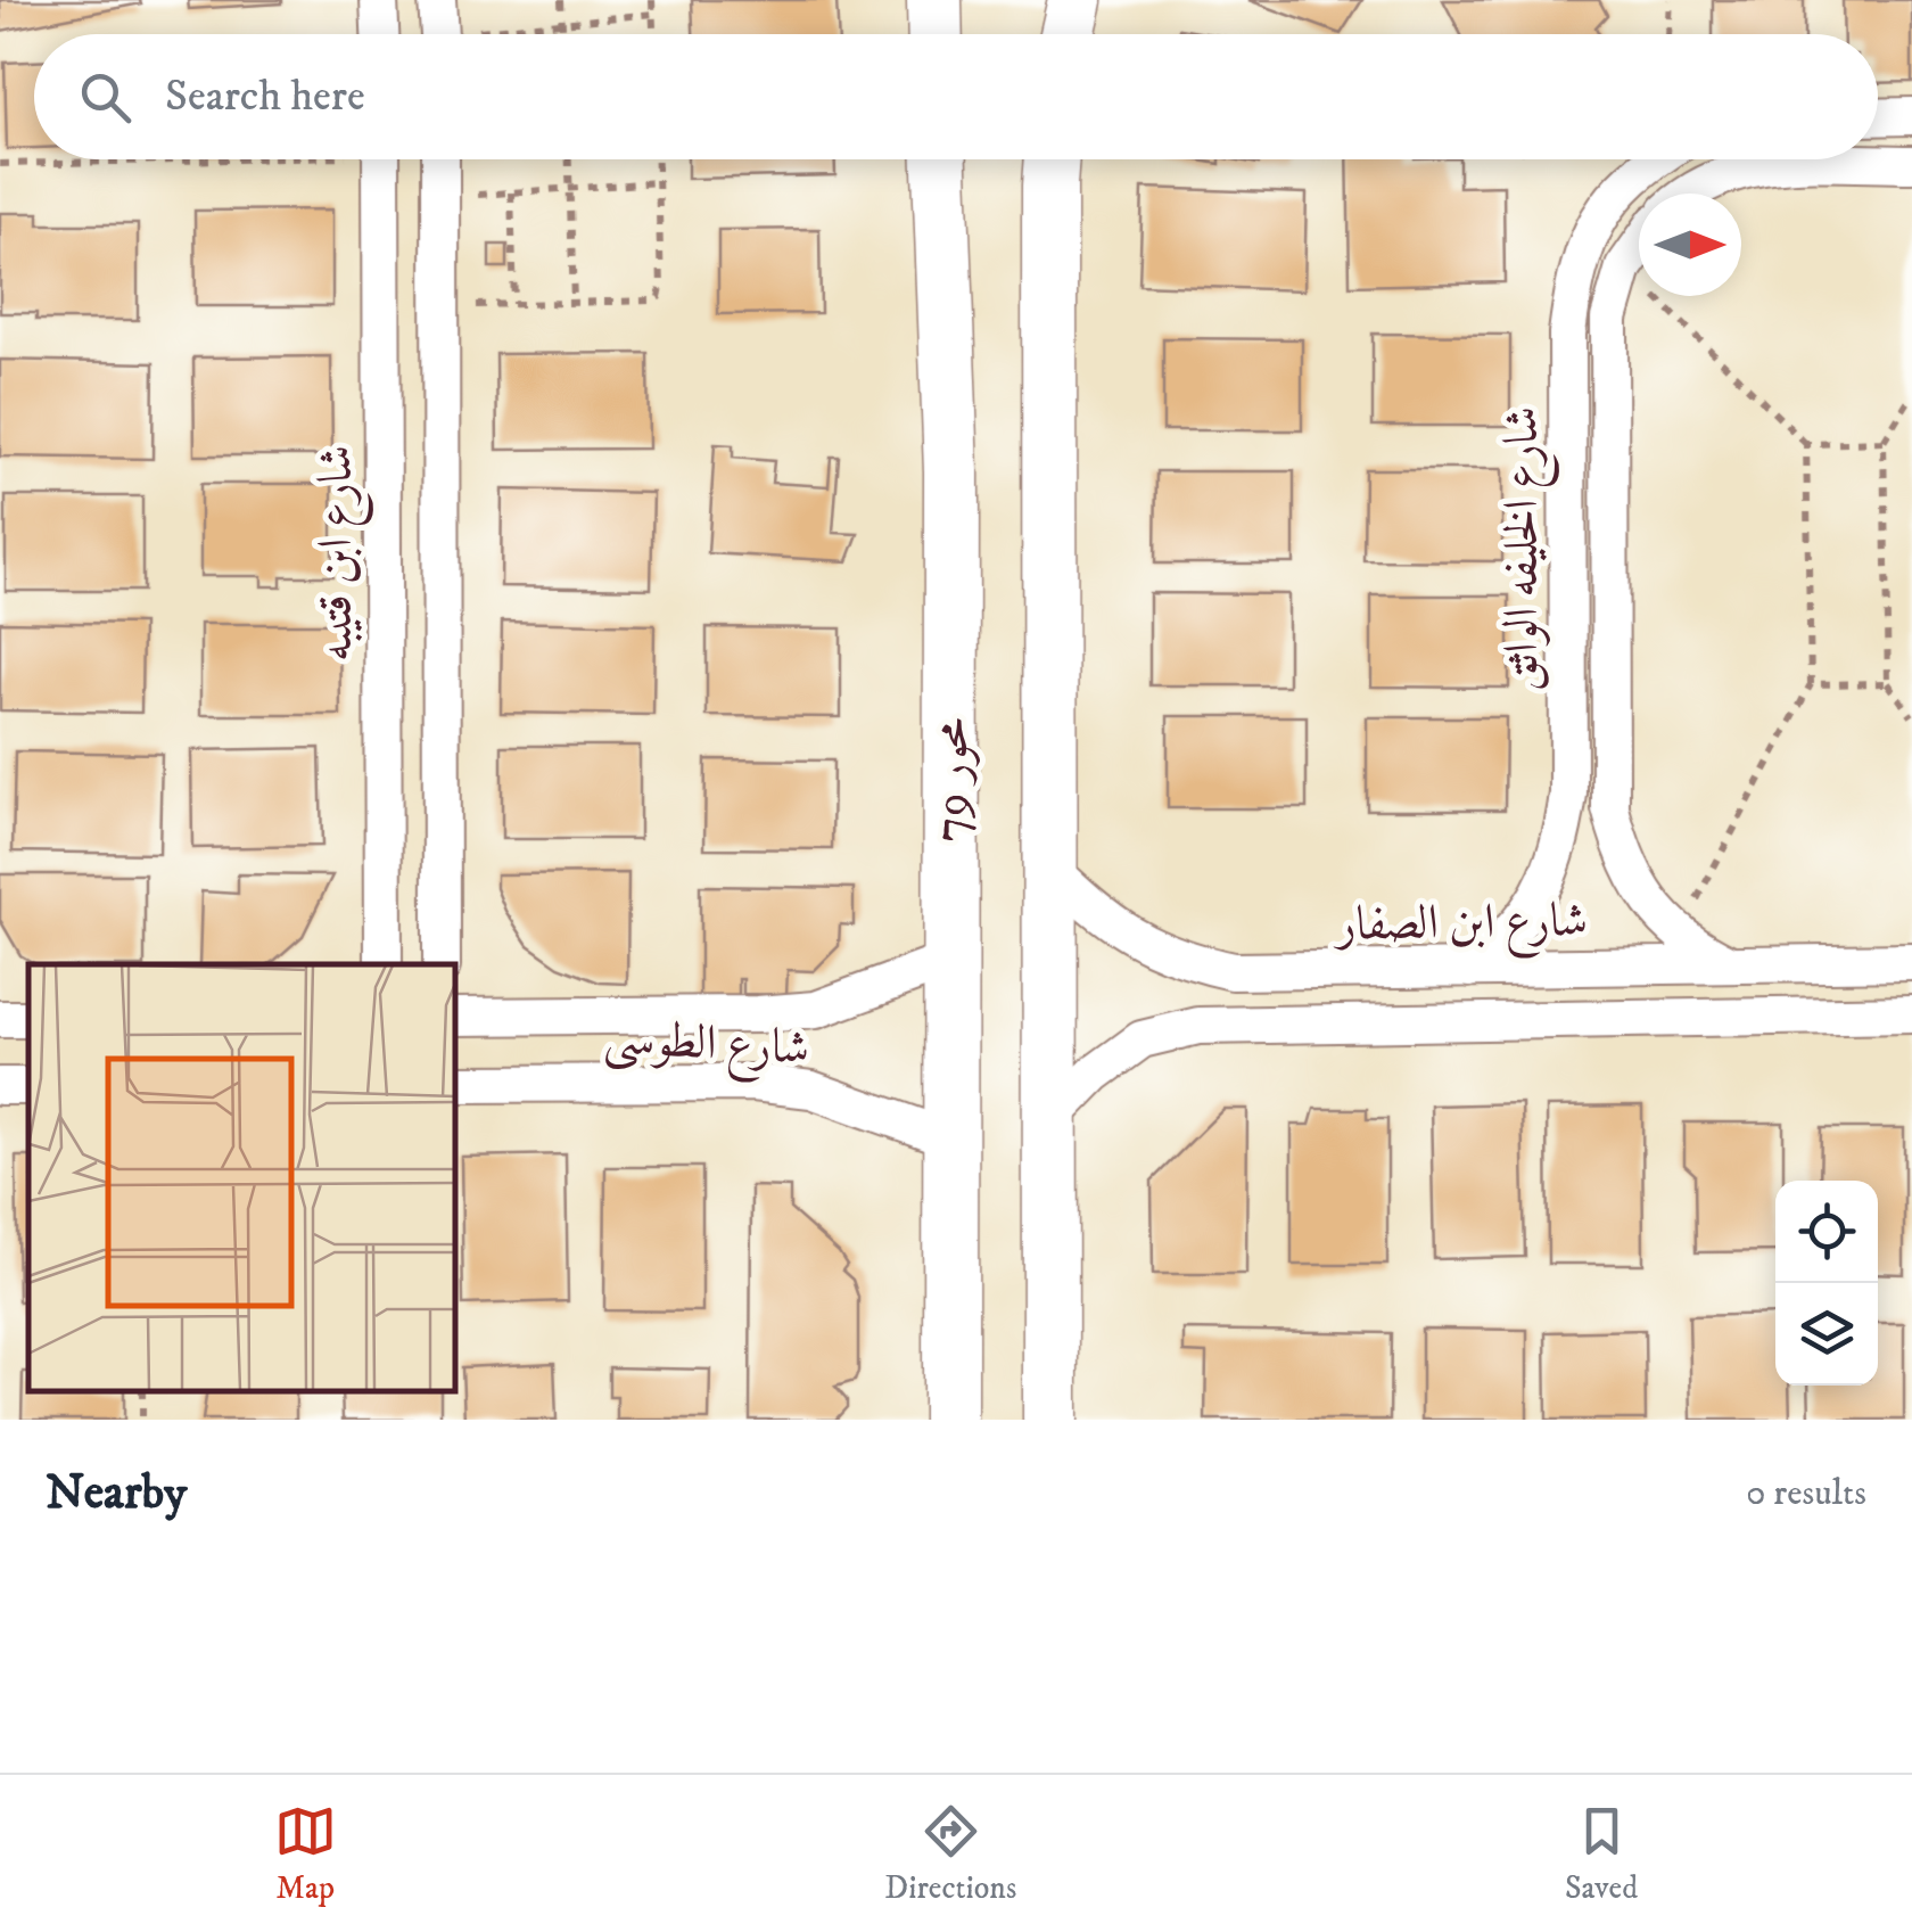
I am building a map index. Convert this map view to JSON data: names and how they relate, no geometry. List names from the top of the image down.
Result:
{
  "streets": {
    "main road": ["محور 79"],
    "street": [
      "شارع الخليفه الواثق",
      "شارع ابن قتيبه",
      "شارع ابن الصفار",
      "شارع الطوسى"
    ]
  },
  "crossings": [
    ["شارع الخليفه الواثق", "شارع ابن الصفار"],
    ["محور 79", "شارع ابن الصفار"],
    ["محور 79", "شارع الطوسى"]
  ],
  "north": "right",
  "page": {
    "search": "Search here",
    "heading": ["Nearby", "0 results"],
    "nav": ["Map", "Directions", "Saved"]
  }
}
